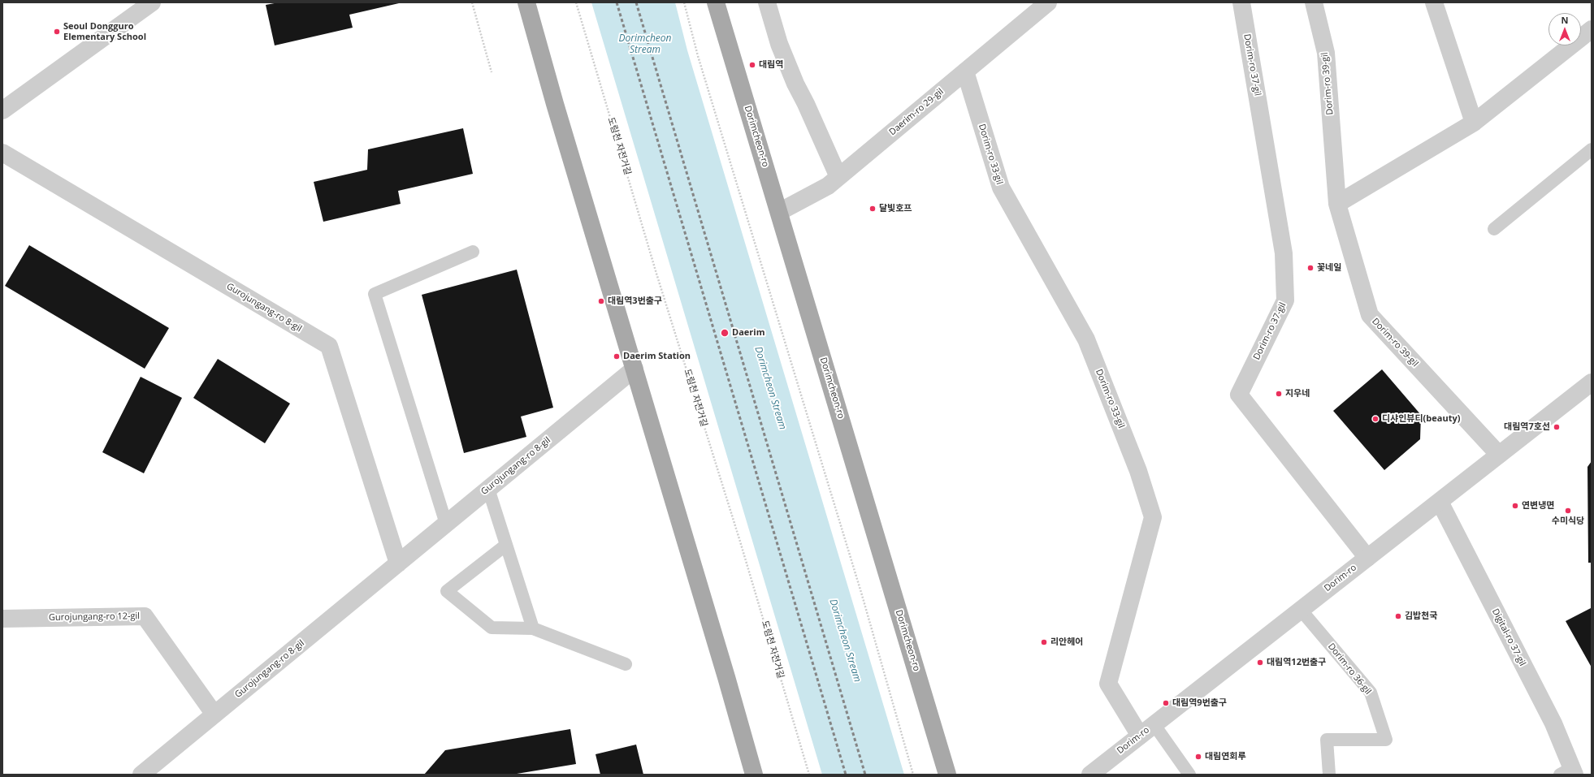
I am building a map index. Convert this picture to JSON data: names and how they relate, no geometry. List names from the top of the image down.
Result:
{
  "streets": {
    "main road": ["Dorimcheon-ro"],
    "street": [
      "Dorim-ro 37-gil",
      "Dorim-ro 39-gil",
      "Daerim-ro 29-gil",
      "Dorim-ro 33-gil",
      "Gurojungang-ro 8-gil",
      "Dorim-ro",
      "Gurojungang-ro 12-gil",
      "Digital-ro 37-gil"
    ],
    "lane": ["Dorim-ro 36-gil"],
    "path": ["도림천 자전거길"]
  },
  "crossings": [
    ["Dorim-ro 37-gil", "Dorim-ro"],
    ["Dorim-ro 39-gil", "Dorim-ro"],
    ["Daerim-ro 29-gil", "Dorimcheon-ro"],
    ["Daerim-ro 29-gil", "Dorim-ro 33-gil"],
    ["Dorim-ro 33-gil", "Dorim-ro"],
    ["Gurojungang-ro 8-gil", "Gurojungang-ro 12-gil"],
    ["Dorim-ro", "Digital-ro 37-gil"],
    ["Dorim-ro", "Dorim-ro 36-gil"]
  ],
  "water": ["Dorimcheon Stream"],
  "places": [
    "Seoul Dongguro Elementary School",
    "대림역",
    "달빛호프",
    "꽃네일",
    "대림역3번출구",
    "Daerim",
    "Daerim Station",
    "지우네",
    "디샤인뷰티(beauty)",
    "대림역7호선",
    "연변냉면",
    "수미식당",
    "김밥천국",
    "리안헤어",
    "대림역12번출구",
    "대림역9번출구",
    "대림연회루"
  ],
  "north": "top"
}
